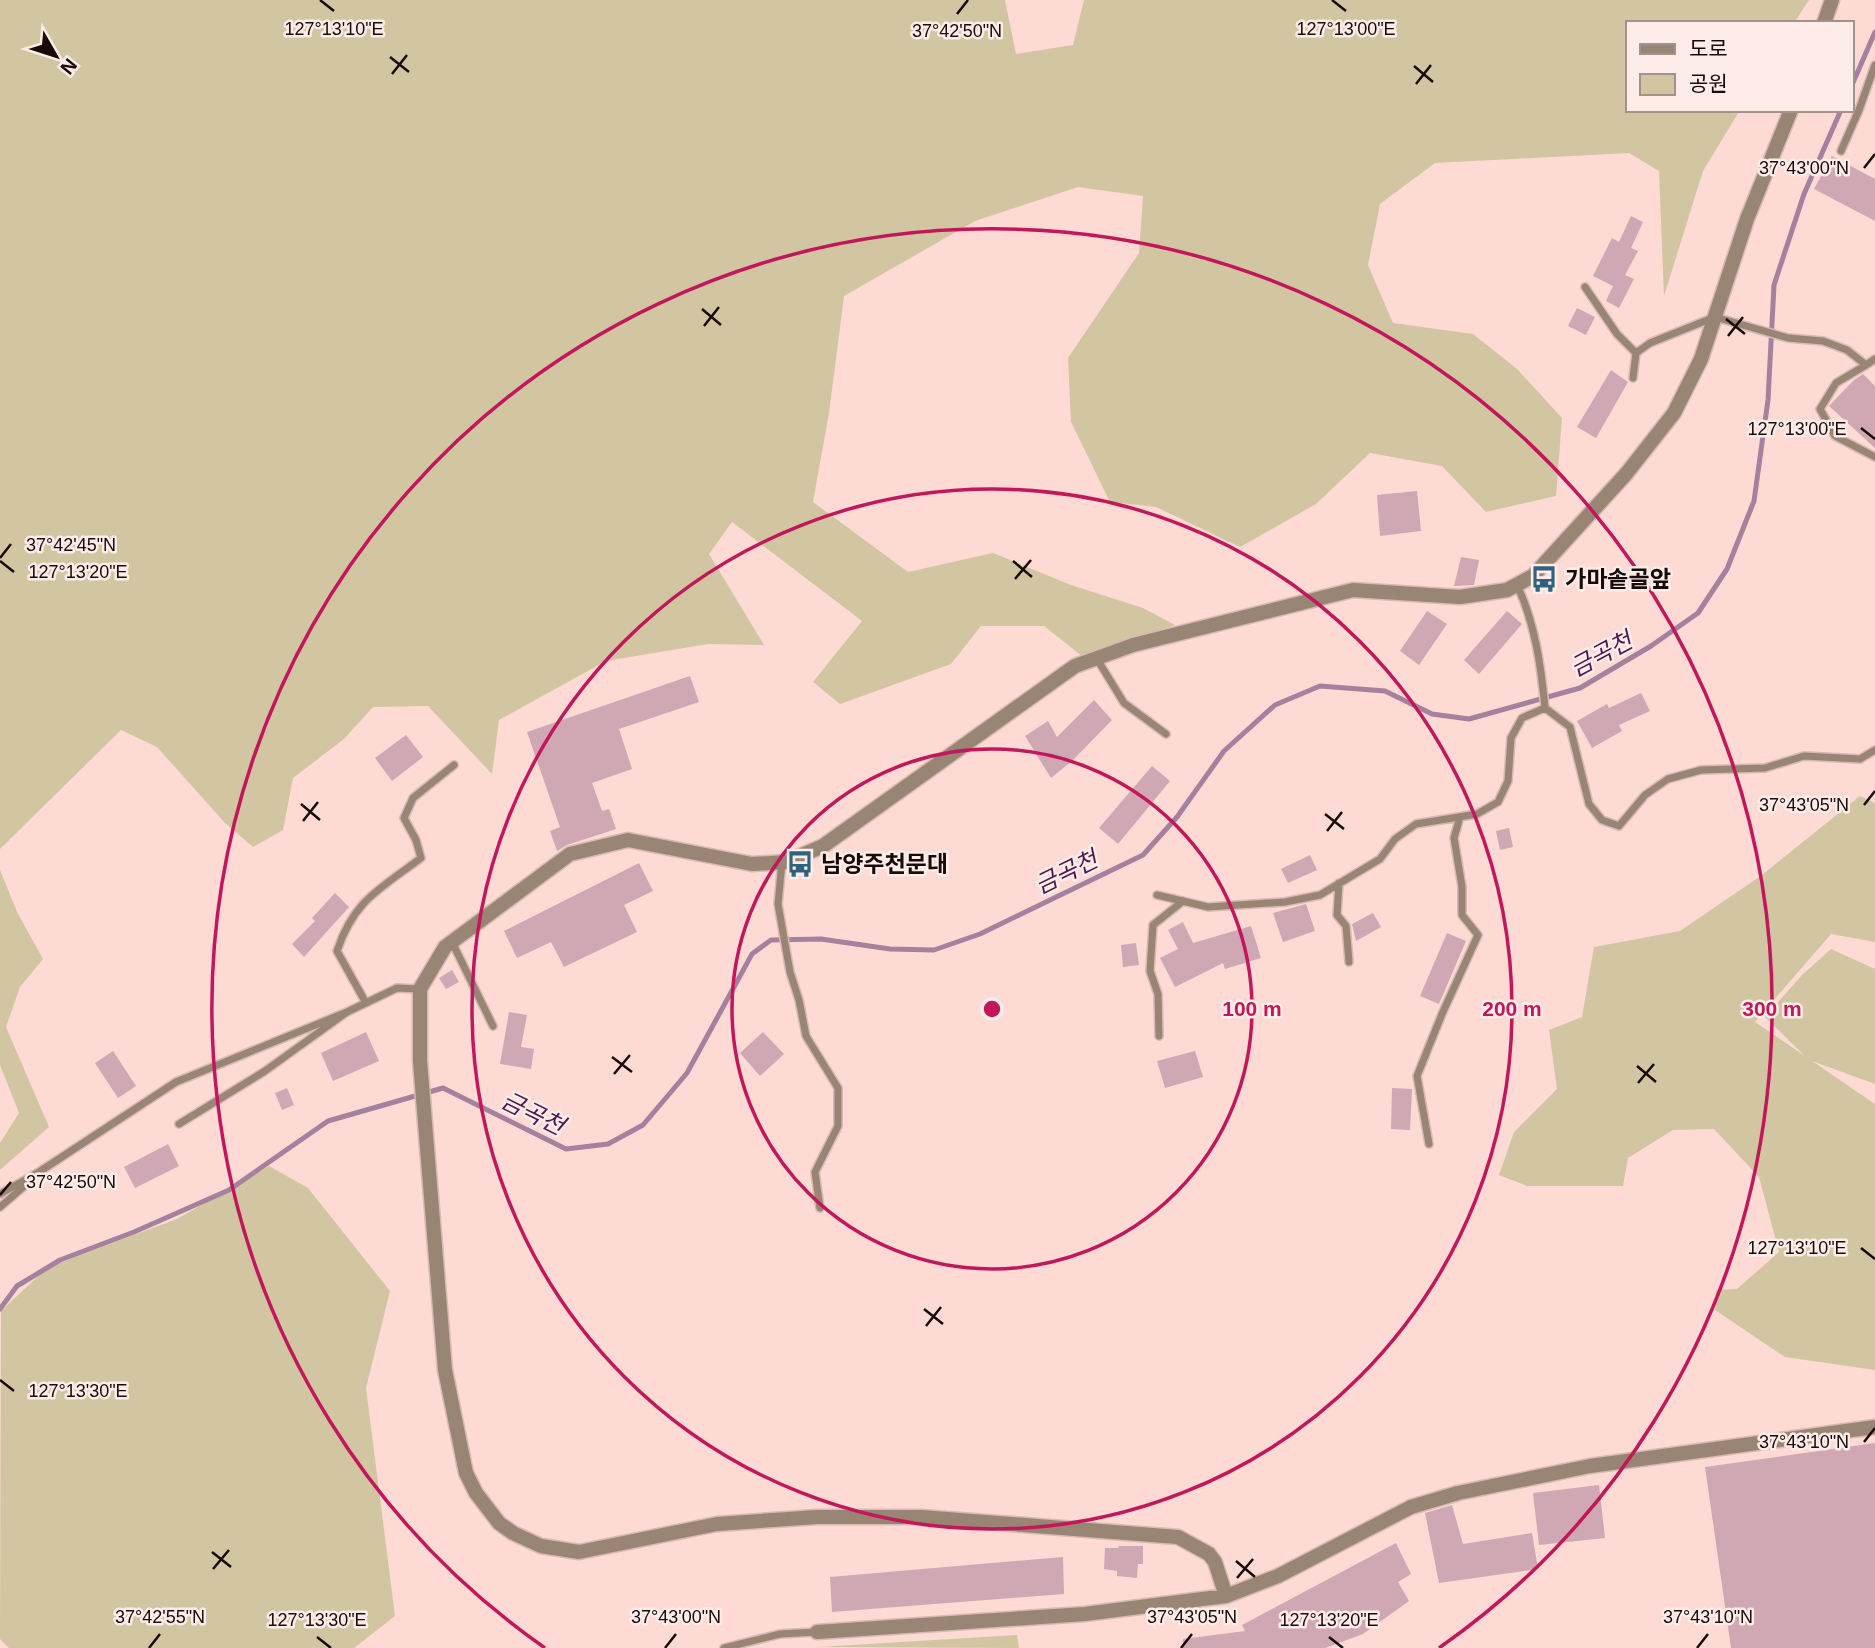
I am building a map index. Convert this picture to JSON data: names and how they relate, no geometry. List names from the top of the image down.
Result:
{
  "water": ["금곡천"],
  "places": {
    "bus stop": ["가마솥골앞", "남양주천문대"]
  },
  "legend": ["도로", "공원"],
  "north": "bottom right",
  "coordinates": [
    "127°13'10\"E",
    "127°13'00\"E",
    "37°42'50\"N",
    "37°43'00\"N",
    "37°42'45\"N",
    "127°13'20\"E",
    "37°43'05\"N",
    "127°13'30\"E",
    "37°43'10\"N",
    "37°42'55\"N"
  ],
  "rings": ["100 m", "200 m", "300 m"]
}
